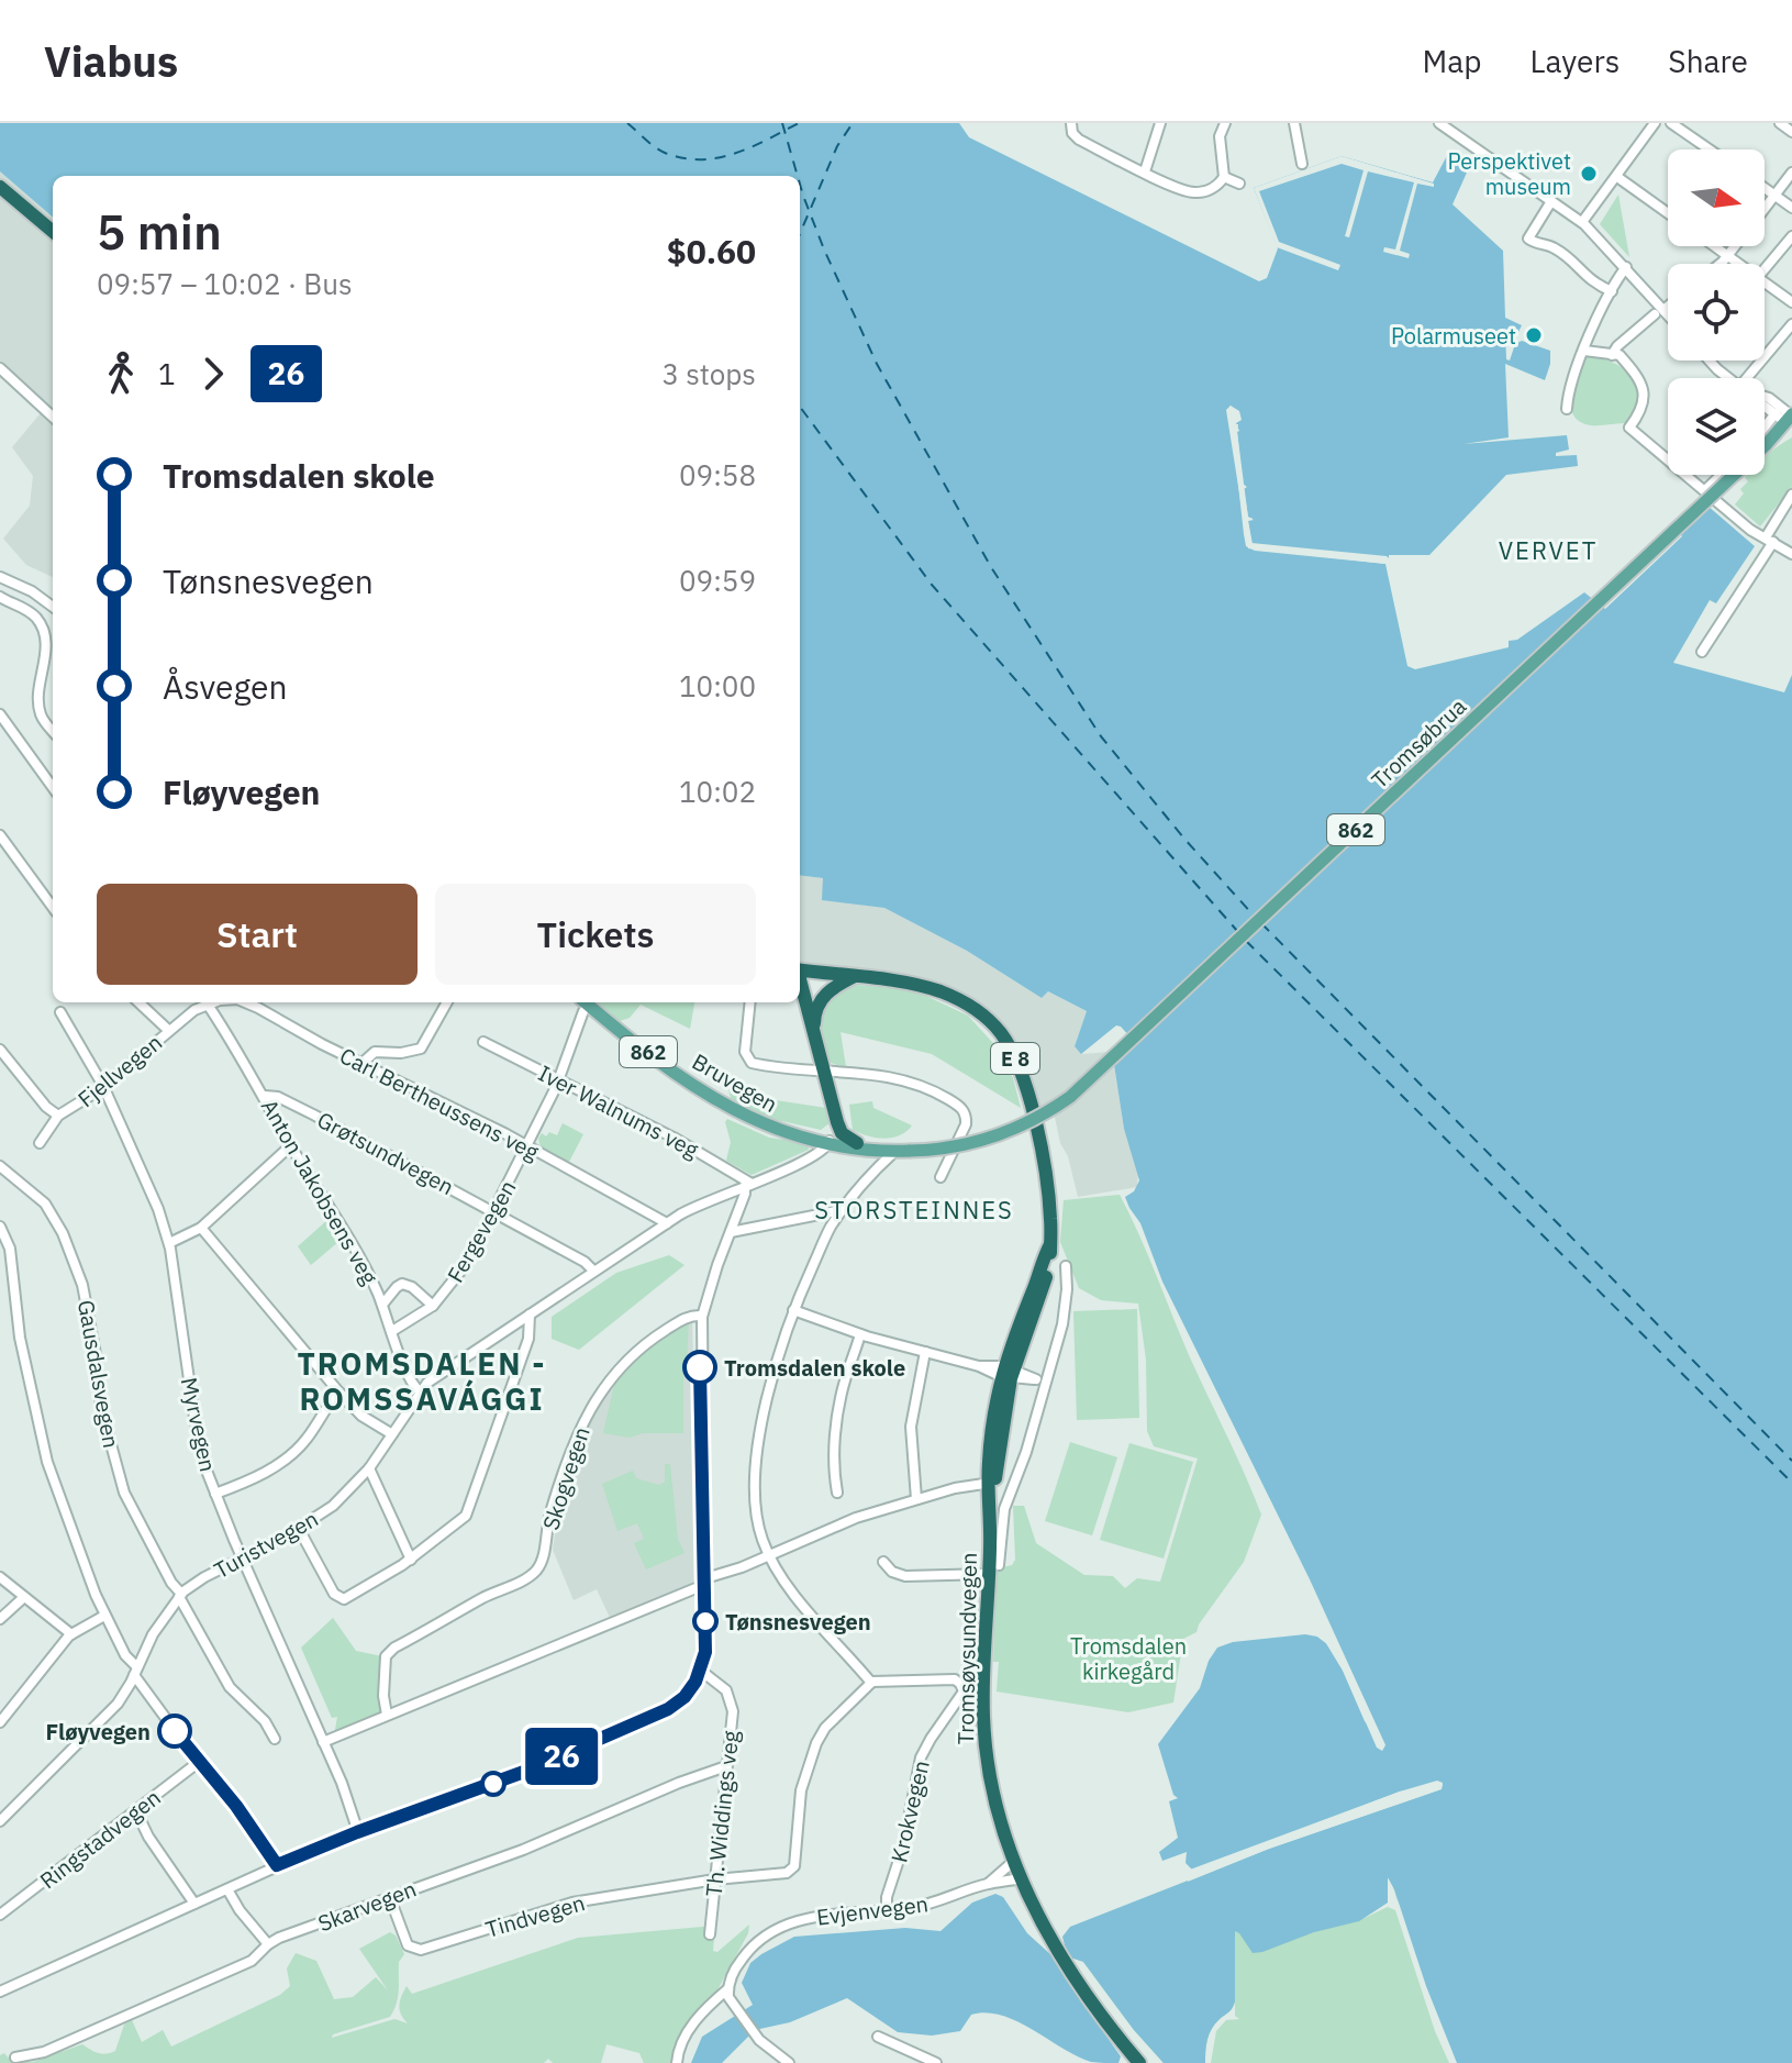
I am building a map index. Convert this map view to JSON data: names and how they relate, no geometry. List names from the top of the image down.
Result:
{
  "streets": {
    "highway": ["E 8", "Tromsøysundvegen"],
    "main road": ["Tromsøbrua", "862", "Bruvegen"],
    "street": [
      "Fjellvegen",
      "Carl Bertheussens veg",
      "Iver Walnums veg",
      "Grøtsundvegen",
      "Anton Jakobsens veg",
      "Fergevegen",
      "Gausdalsvegen",
      "Myrvegen",
      "Skogvegen",
      "Turistvegen",
      "Krokvegen",
      "Th. Widdings veg",
      "Ringstadvegen",
      "Skarvegen",
      "Evjenvegen",
      "Tindvegen"
    ]
  },
  "crossings": [
    ["Tromsøbrua", "Bruvegen"],
    ["E 8", "Bruvegen"],
    ["Fjellvegen", "Myrvegen"],
    ["Bruvegen", "Fergevegen"],
    ["Bruvegen", "Turistvegen"],
    ["Carl Bertheussens veg", "Fergevegen"],
    ["Carl Bertheussens veg", "Turistvegen"],
    ["Iver Walnums veg", "Fergevegen"],
    ["Iver Walnums veg", "Turistvegen"],
    ["Grøtsundvegen", "Anton Jakobsens veg"],
    ["Grøtsundvegen", "Fergevegen"],
    ["Grøtsundvegen", "Turistvegen"],
    ["Anton Jakobsens veg", "Fergevegen"],
    ["Anton Jakobsens veg", "Turistvegen"],
    ["Gausdalsvegen", "Turistvegen"],
    ["Myrvegen", "Turistvegen"],
    ["Tromsøysundvegen", "Evjenvegen"],
    ["Krokvegen", "Evjenvegen"],
    ["Th. Widdings veg", "Skarvegen"],
    ["Th. Widdings veg", "Tindvegen"],
    ["Skarvegen", "Tindvegen"]
  ],
  "districts": ["VERVET", "STORSTEINNES", "TROMSDALEN - ROMSSAVÁGGI"],
  "parks": ["Tromsdalen kirkegård"],
  "places": [
    "Perspektivet museum",
    "Polarmuseet",
    "Tromsdalen skole",
    "Tønsnesvegen",
    "Fløyvegen"
  ],
  "lines": ["bus line 26"],
  "north": "right",
  "page": {
    "header": "Viabus",
    "nav": ["Map", "Layers", "Share"],
    "on_map": "26",
    "heading": ["5 min", "09:57 – 10:02 · Bus", "$0.60"],
    "legs": ["1", "26", "3 stops"],
    "list": [
      {
        "name": "Tromsdalen skole",
        "value": "09:58"
      },
      {
        "name": "Tønsnesvegen",
        "value": "09:59"
      },
      {
        "name": "Åsvegen",
        "value": "10:00"
      },
      {
        "name": "Fløyvegen",
        "value": "10:02"
      }
    ],
    "buttons": ["Start", "Tickets"]
  }
}
